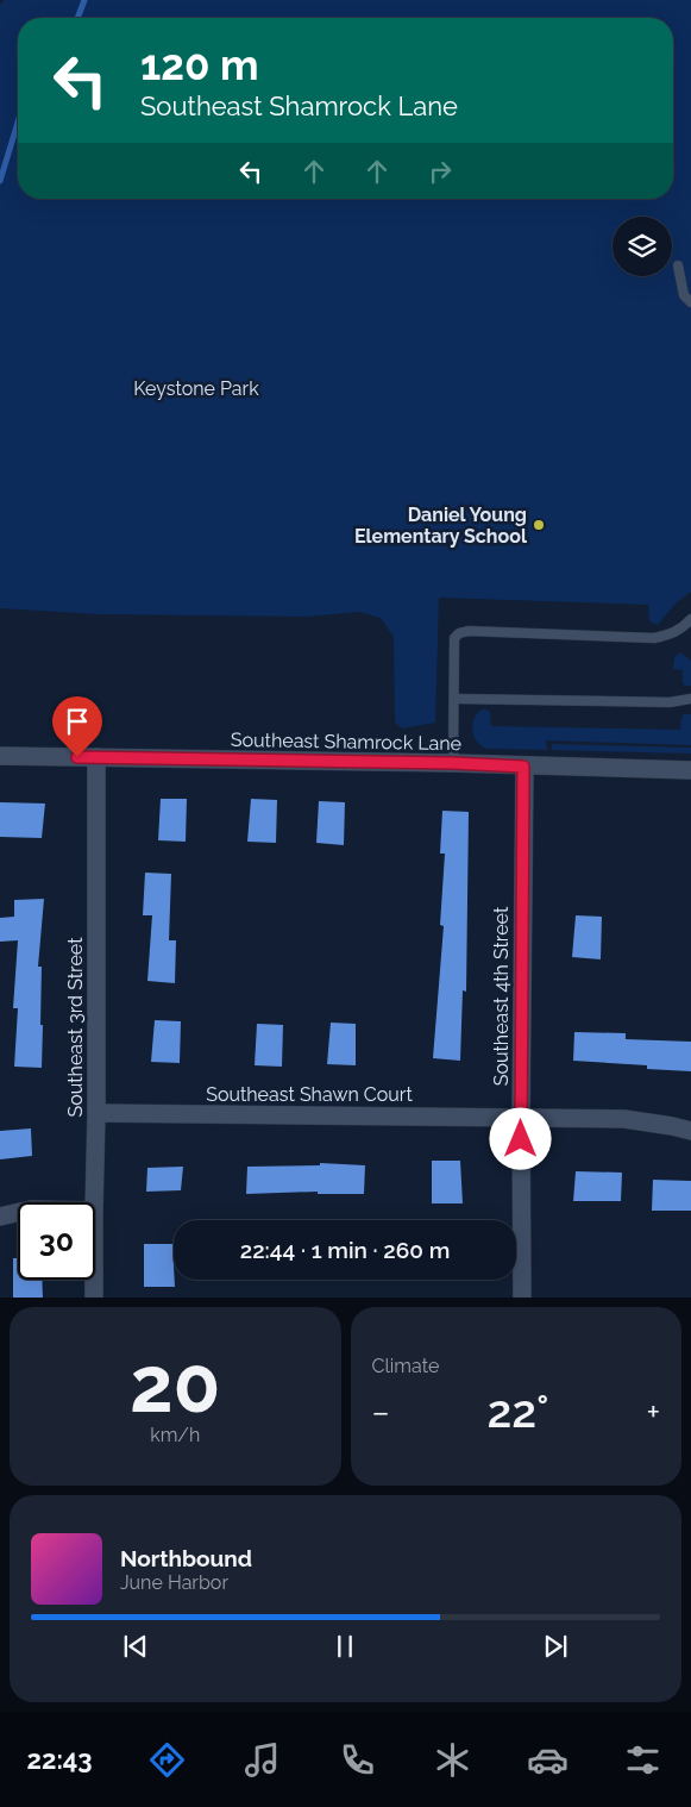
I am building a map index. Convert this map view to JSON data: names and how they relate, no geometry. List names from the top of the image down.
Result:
{
  "streets": {
    "street": [
      "Southeast Shamrock Lane",
      "Southeast 4th Street",
      "Southeast 3rd Street",
      "Southeast Shawn Court"
    ]
  },
  "crossings": [
    ["Southeast Shamrock Lane", "Southeast 4th Street"],
    ["Southeast Shamrock Lane", "Southeast 3rd Street"],
    ["Southeast 4th Street", "Southeast Shawn Court"],
    ["Southeast 3rd Street", "Southeast Shawn Court"]
  ],
  "parks": ["Keystone Park"],
  "places": ["Daniel Young Elementary School"],
  "page": {
    "turn": ["120 m", "Southeast Shamrock Lane"],
    "limit": "30",
    "trip": "22:44 · 1 min · 260 m",
    "tile": [
      ["20", "km/h"],
      "Climate"
    ],
    "heat": ["−", "22°", "+"],
    "song": ["Northbound", "June Harbor"],
    "tabs": "22:43"
  }
}
